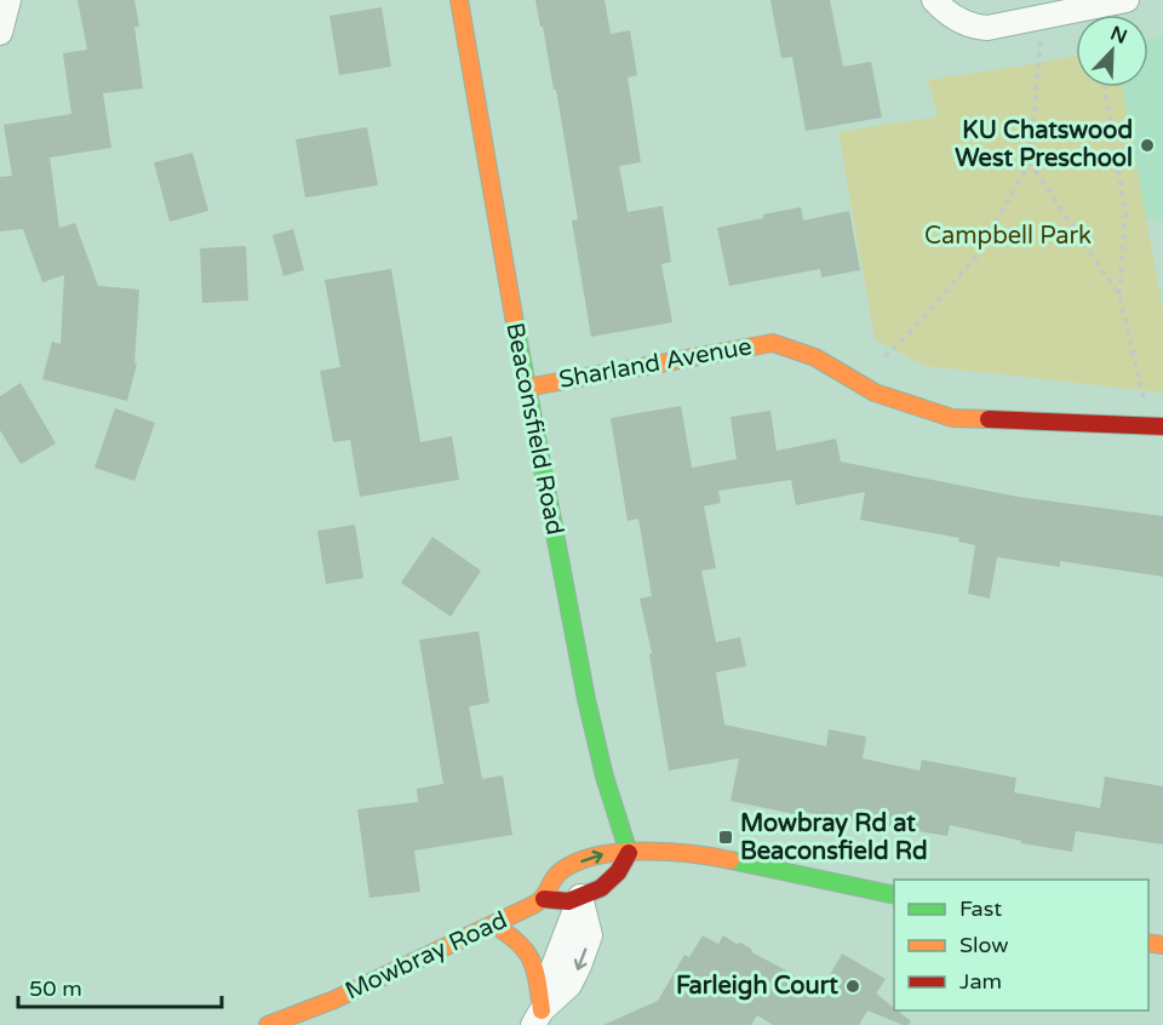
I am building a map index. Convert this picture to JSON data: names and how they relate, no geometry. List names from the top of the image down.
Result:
{
  "streets": {
    "street": ["Sharland Avenue", "Beaconsfield Road", "Mowbray Road"]
  },
  "crossings": [
    ["Sharland Avenue", "Beaconsfield Road"],
    ["Beaconsfield Road", "Mowbray Road"]
  ],
  "parks": ["Campbell Park"],
  "places": {
    "other": ["KU Chatswood West Preschool", "Farleigh Court"],
    "transit": ["Mowbray Rd at Beaconsfield Rd"]
  },
  "legend": ["Fast", "Slow", "Jam"],
  "scale_bar": "50 m",
  "north": "top right"
}
